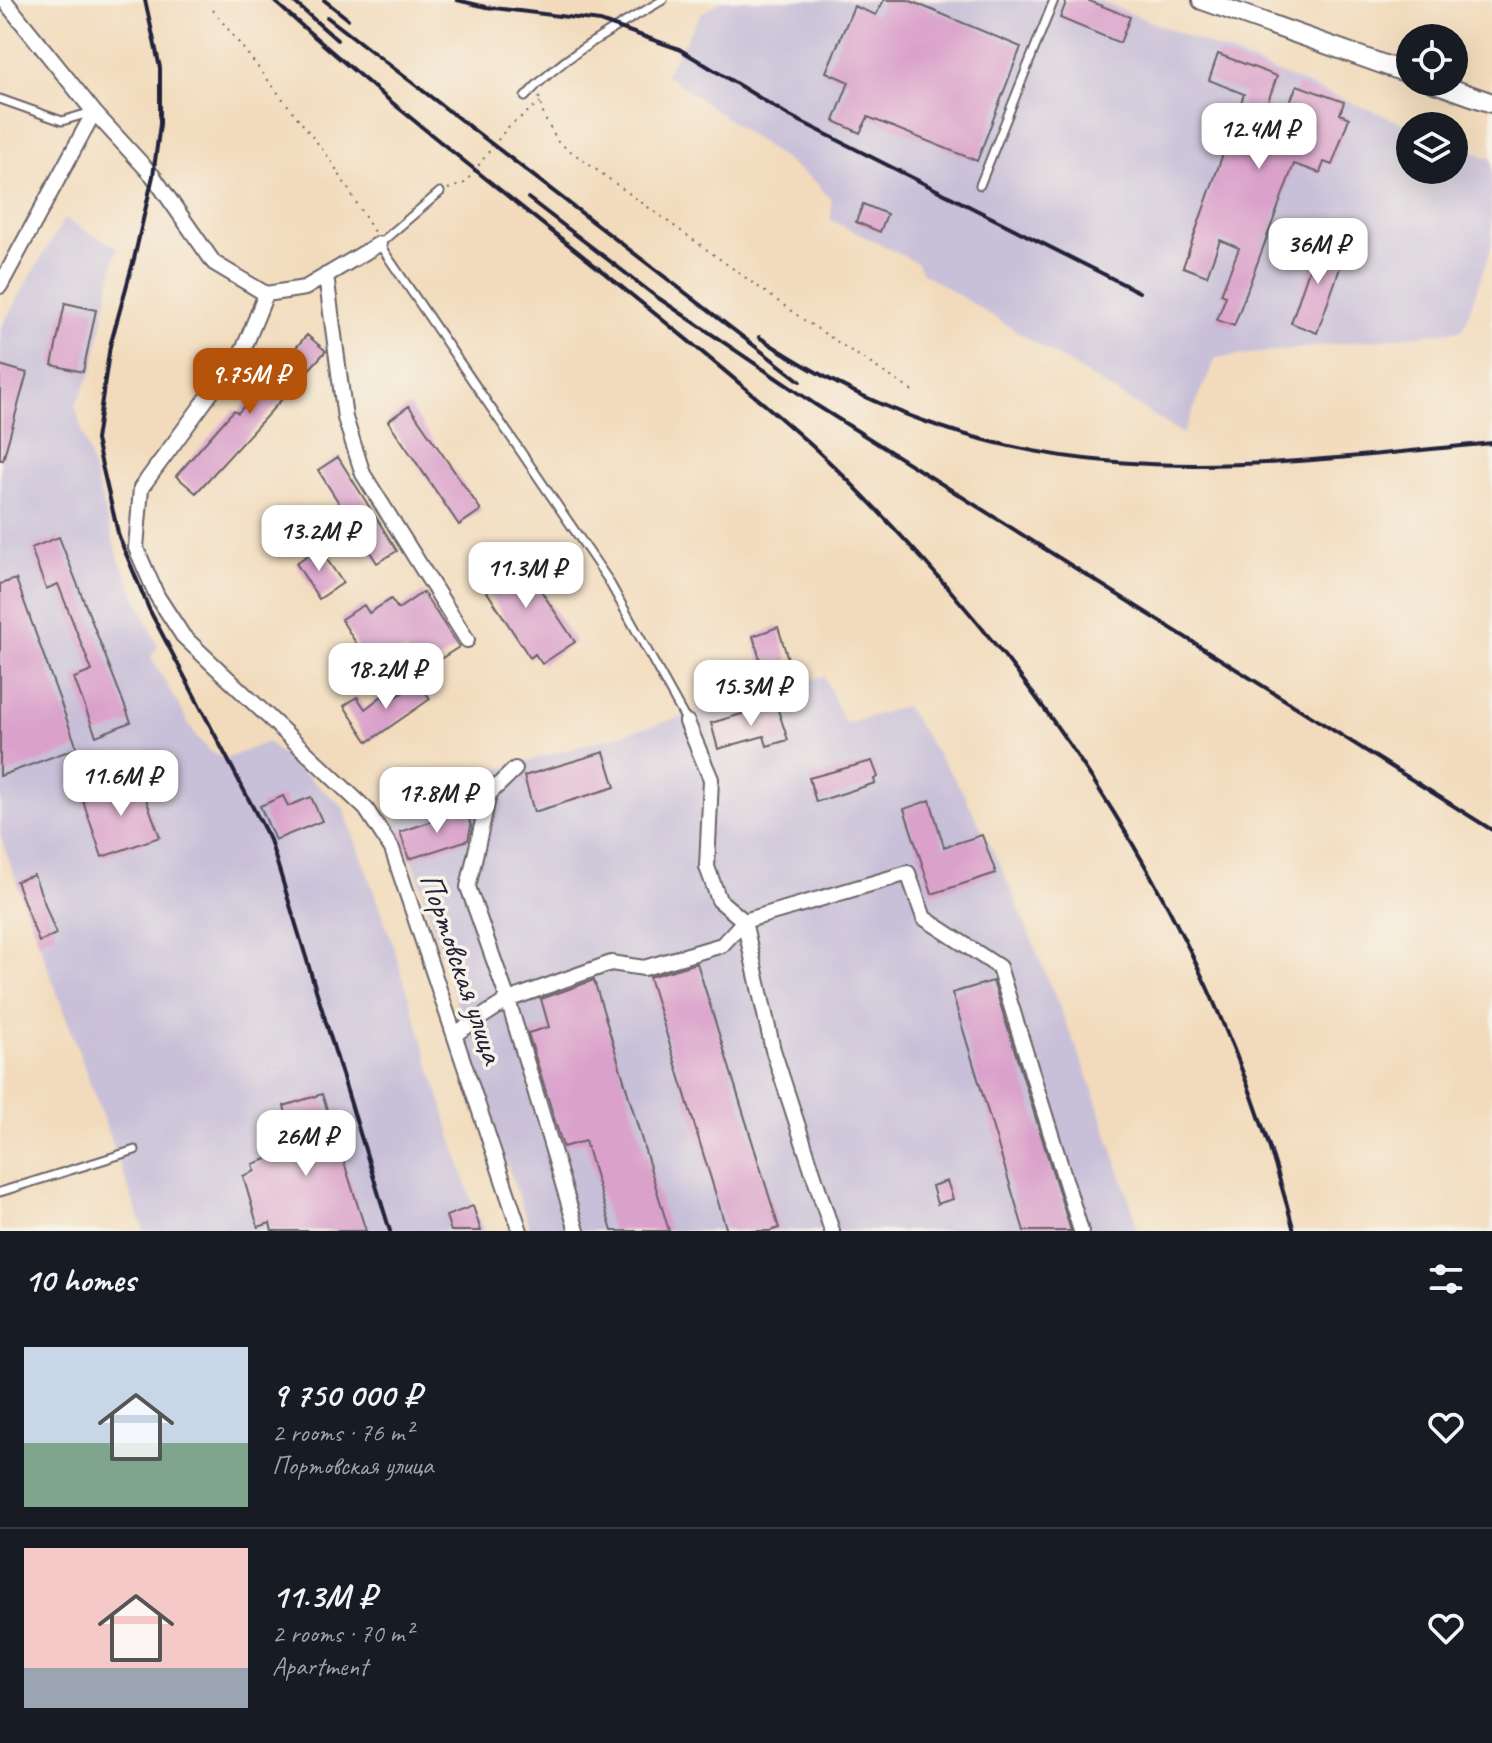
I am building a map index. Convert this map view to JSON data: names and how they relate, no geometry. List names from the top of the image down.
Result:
{
  "streets": {
    "street": ["Портовская улица"]
  },
  "page": {
    "price": [
      "12.4M ₽",
      "36M ₽",
      "9.75M ₽",
      "13.2M ₽",
      "11.3M ₽",
      "18.2M ₽",
      "15.3M ₽",
      "11.6M ₽",
      "17.8M ₽",
      "26M ₽"
    ],
    "heading": "10 homes",
    "list": [
      {
        "name": "9 750 000 ₽",
        "note": "2 rooms · 76 m² · Портовская улица"
      },
      {
        "name": "11.3M ₽",
        "note": "2 rooms · 70 m² · Apartment"
      }
    ]
  }
}
